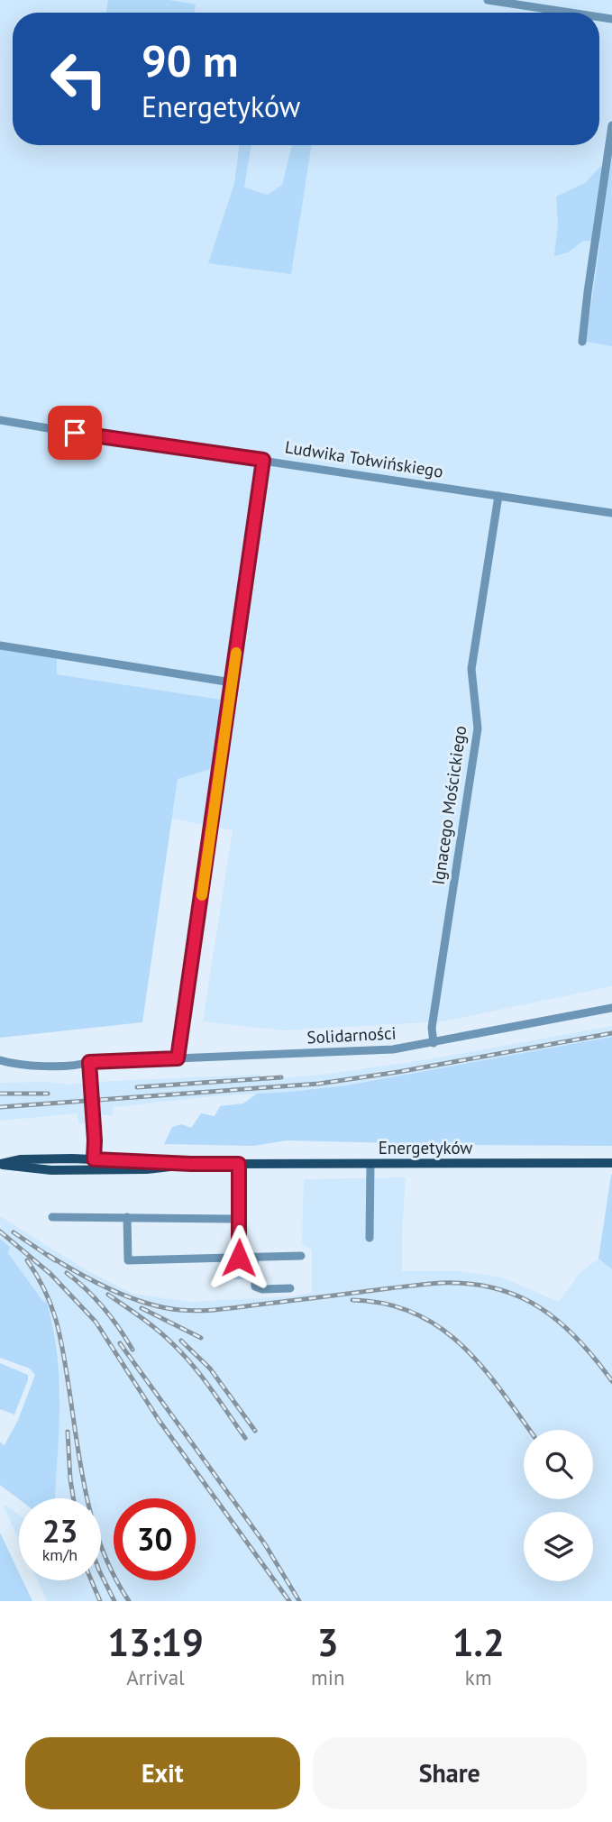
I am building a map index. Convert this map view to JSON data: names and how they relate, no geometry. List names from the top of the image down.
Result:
{
  "streets": {
    "main road": ["Energetyków"],
    "street": ["Ludwika Tołwińskiego", "Ignacego Mościckiego", "Solidarności"]
  },
  "crossings": [
    ["Ludwika Tołwińskiego", "Ignacego Mościckiego"],
    ["Ignacego Mościckiego", "Solidarności"]
  ],
  "page": {
    "turn": ["90 m", "Energetyków"],
    "speed": "23 km/h",
    "limit": "30",
    "eta": [
      "13:19",
      "Arrival",
      "3",
      "min",
      "1.2",
      "km"
    ],
    "buttons": ["Exit", "Share"]
  }
}
